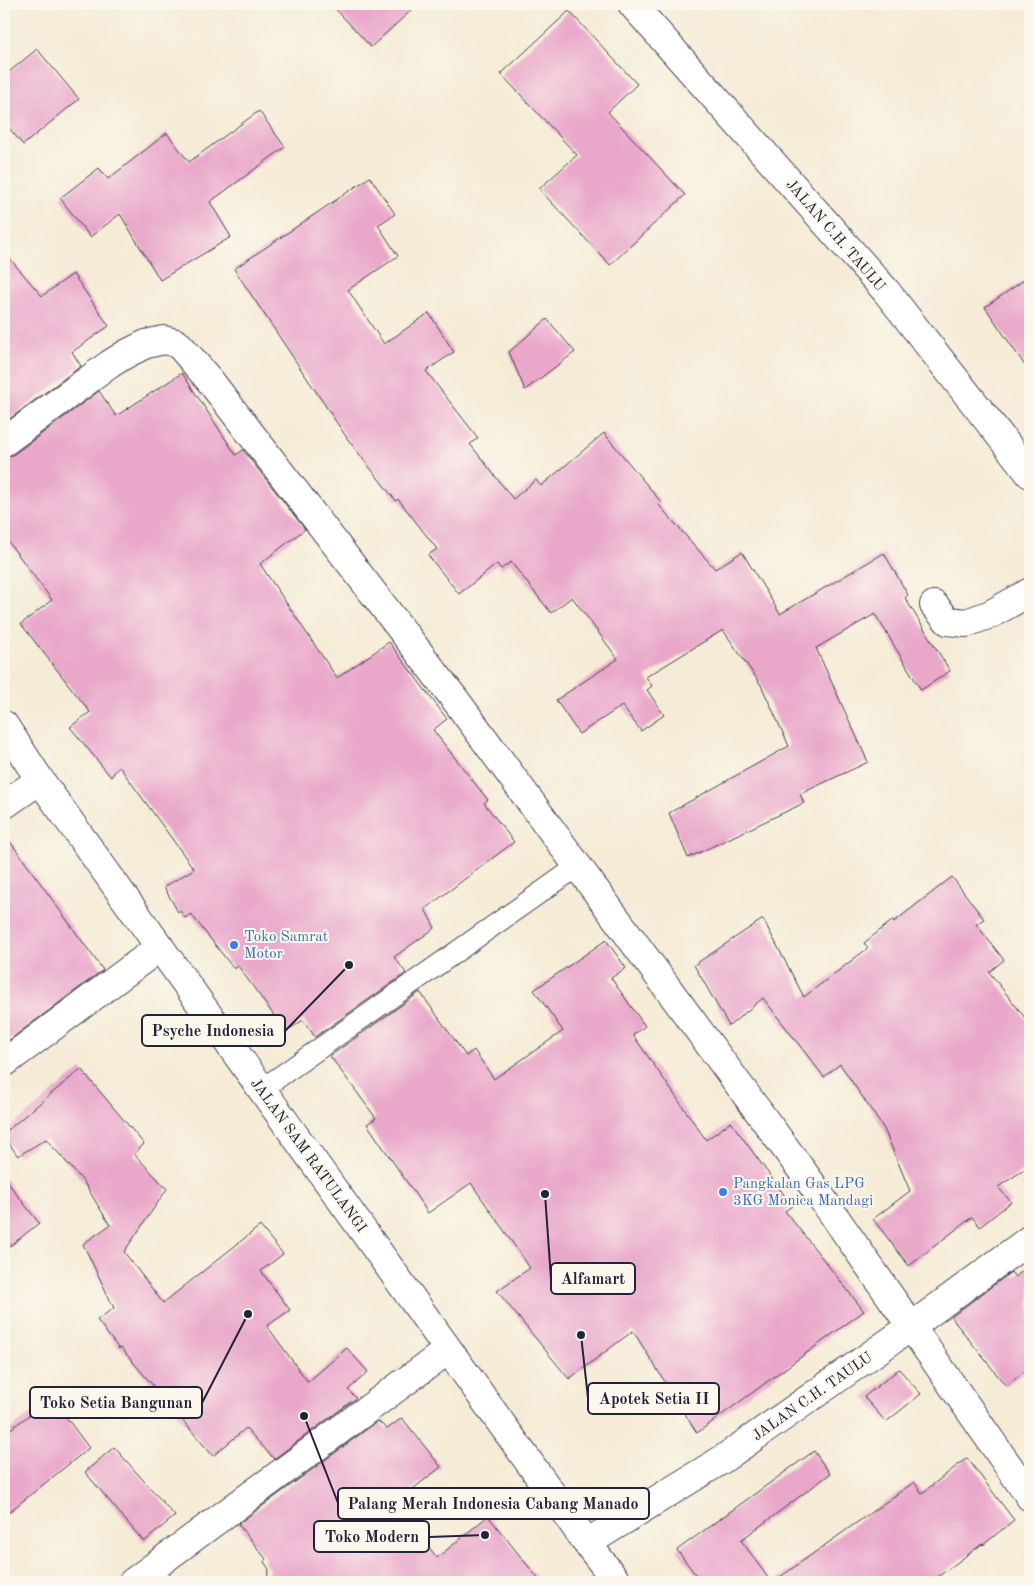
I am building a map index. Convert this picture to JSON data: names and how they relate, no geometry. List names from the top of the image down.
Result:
{
  "streets": {
    "street": ["JALAN C.H. TAULU", "JALAN SAM RATULANGI"]
  },
  "crossings": [
    ["JALAN C.H. TAULU", "JALAN SAM RATULANGI"]
  ],
  "places": [
    "Toko Samrat Motor",
    "Psyche Indonesia",
    "Pangkalan Gas LPG 3KG Monica Mandagi",
    "Alfamart",
    "Toko Setia Bangunan",
    "Apotek Setia II",
    "Palang Merah Indonesia Cabang Manado",
    "Toko Modern"
  ]
}
